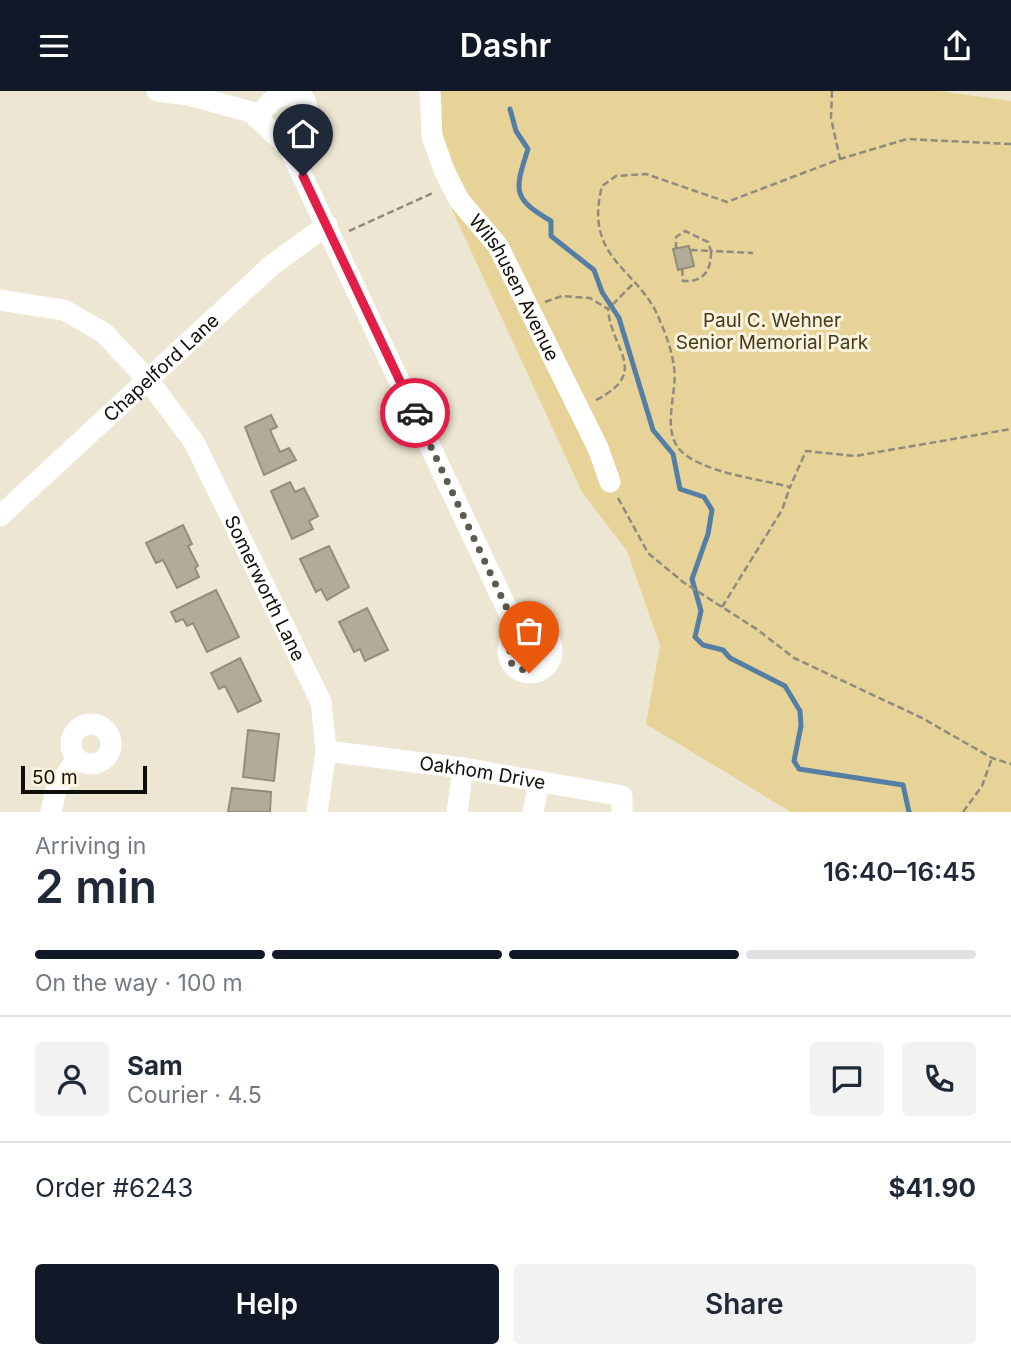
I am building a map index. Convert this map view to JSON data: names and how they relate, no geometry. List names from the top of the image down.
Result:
{
  "streets": {
    "street": [
      "Wilshusen Avenue",
      "Chapelford Lane",
      "Somerworth Lane",
      "Oakhom Drive"
    ]
  },
  "crossings": [
    ["Chapelford Lane", "Somerworth Lane"],
    ["Somerworth Lane", "Oakhom Drive"]
  ],
  "parks": ["Paul C. Wehner Senior Memorial Park"],
  "scale_bar": "50 m",
  "page": {
    "header": "Dashr",
    "scale": "50 m",
    "heading": ["2 min", "Arriving in", "16:40–16:45"],
    "panel": [
      "Sam",
      "Courier · 4.5",
      "Order #6243",
      "$41.90"
    ],
    "bar": "On the way · 100 m",
    "buttons": ["Help", "Share"]
  }
}
